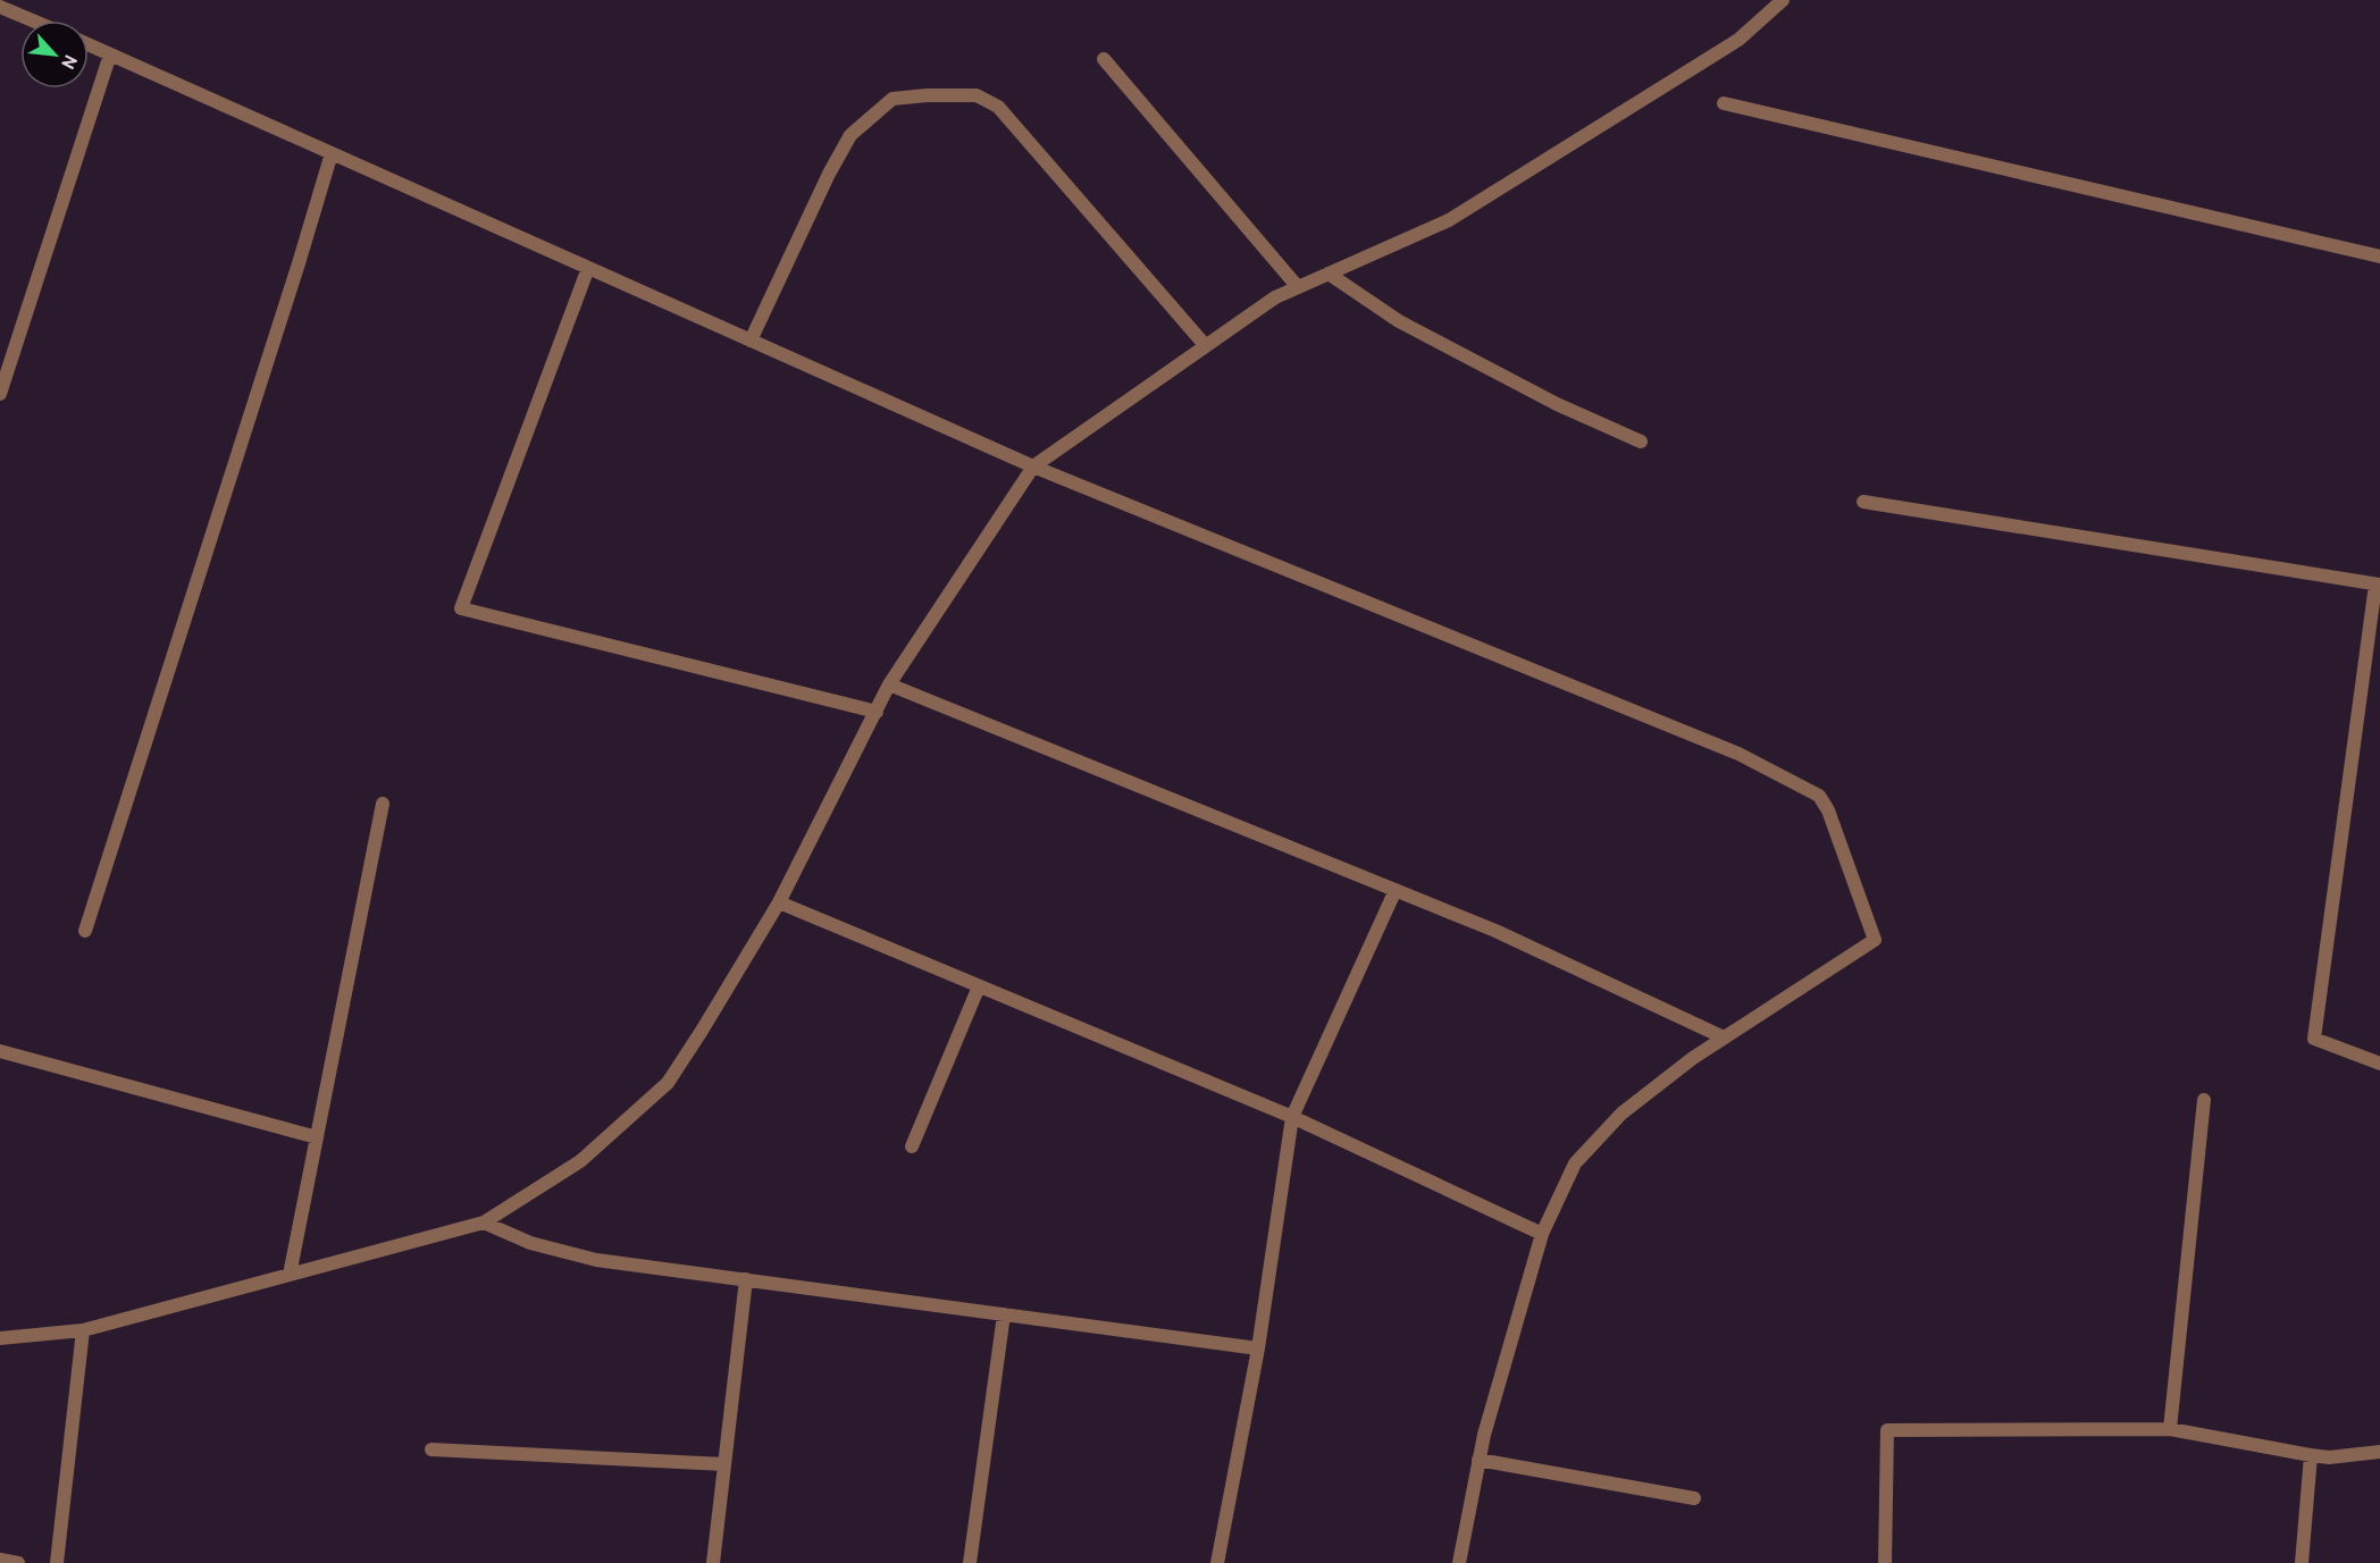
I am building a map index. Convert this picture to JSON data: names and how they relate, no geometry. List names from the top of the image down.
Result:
{
  "north": "bottom right"
}
